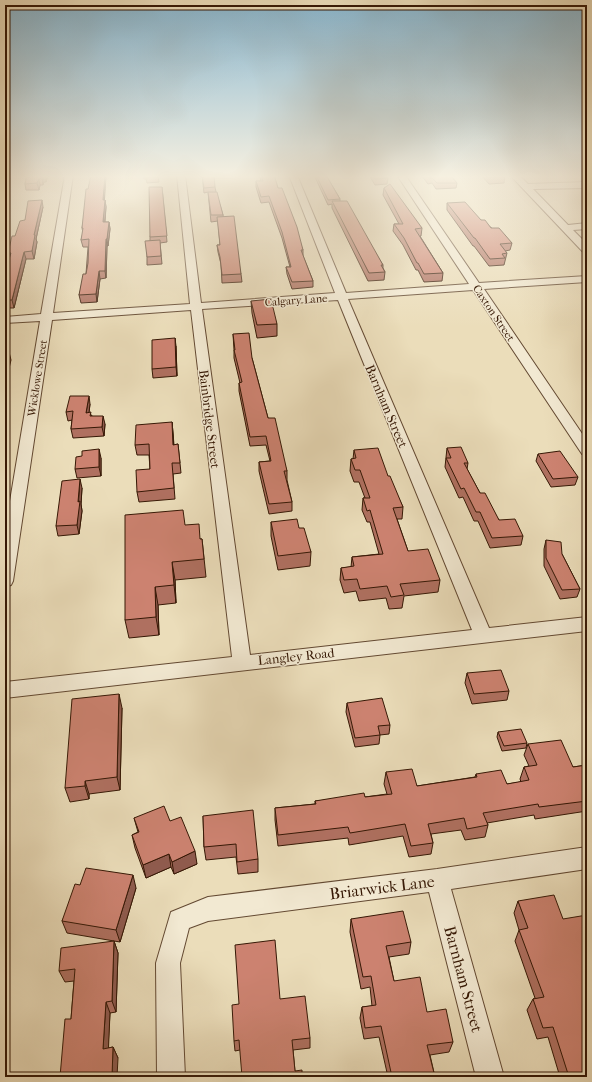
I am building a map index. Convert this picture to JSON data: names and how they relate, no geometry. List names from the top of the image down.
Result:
{
  "streets": {
    "street": [
      "Calgary Lane",
      "Caxton Street",
      "Wicklowe Street",
      "Barnham Street",
      "Bainbridge Street",
      "Langley Road",
      "Briarwick Lane"
    ]
  },
  "crossings": [
    ["Calgary Lane", "Caxton Street"],
    ["Calgary Lane", "Wicklowe Street"],
    ["Calgary Lane", "Barnham Street"],
    ["Calgary Lane", "Bainbridge Street"],
    ["Barnham Street", "Langley Road"],
    ["Barnham Street", "Briarwick Lane"],
    ["Bainbridge Street", "Langley Road"]
  ]
}
